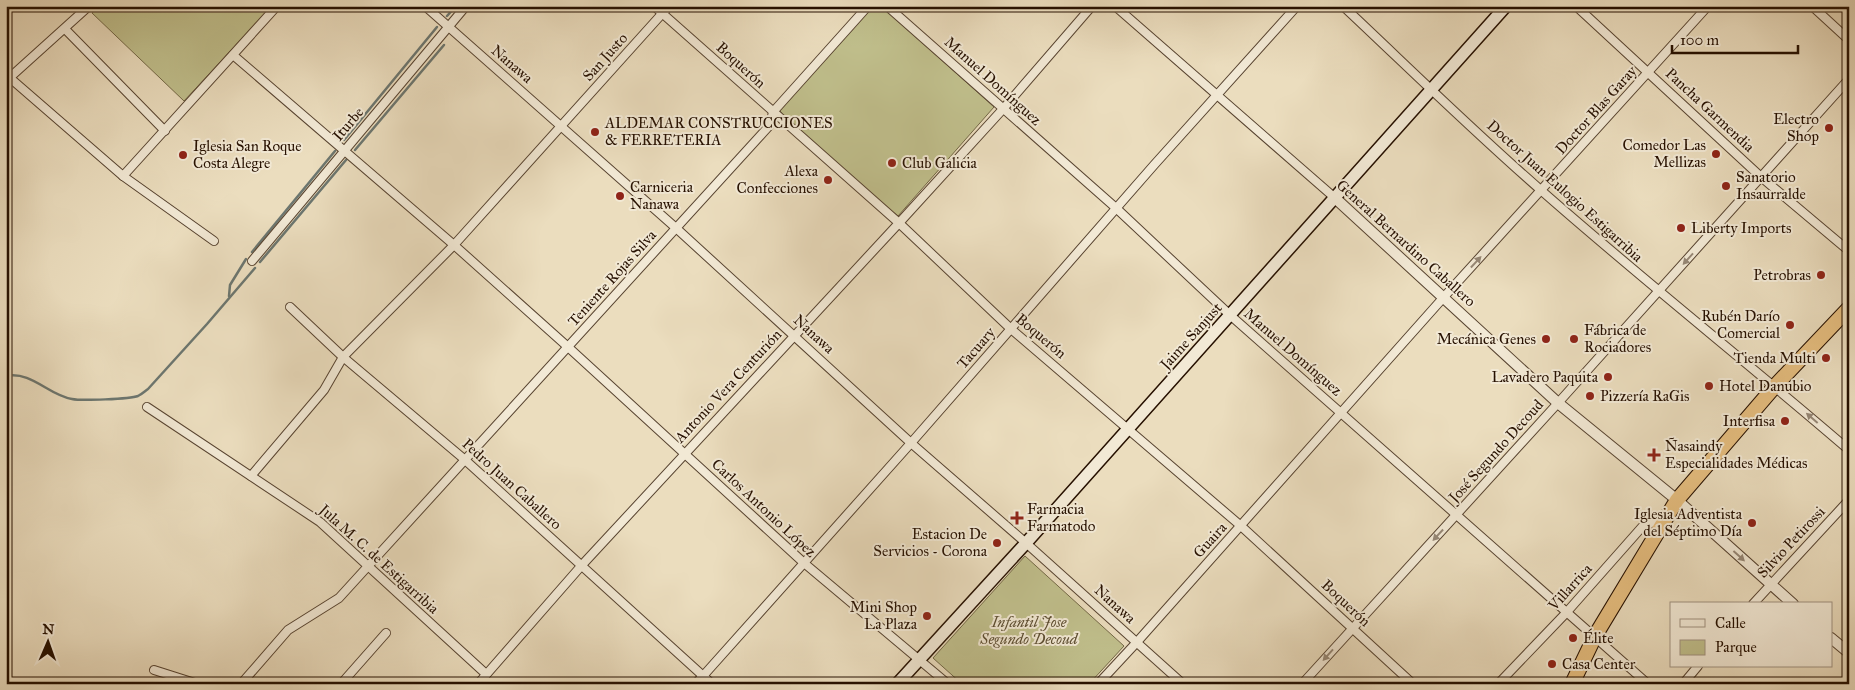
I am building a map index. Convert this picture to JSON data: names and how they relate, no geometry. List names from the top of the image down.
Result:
{
  "streets": {
    "main road": ["Jaime Sanjust"],
    "street": [
      "San Justo",
      "Nanawa",
      "Boquerón",
      "Manuel Domínguez",
      "Doctor Blas Garay",
      "Pancha Garmendia",
      "Iturbe",
      "Doctor Juan Eulogio Estigarribia",
      "General Bernardino Caballero",
      "Teniente Rojas Silva",
      "Tacuary",
      "Antonio Vera Centurión",
      "José Segundo Decoud",
      "Pedro Juan Caballero",
      "Carlos Antonio López",
      "Guaira",
      "Silvio Petirossi",
      "Jula M. C. de Estigarribia",
      "Villarrica"
    ]
  },
  "crossings": [
    ["San Justo", "Nanawa"],
    ["San Justo", "Boquerón"],
    ["San Justo", "Pedro Juan Caballero"],
    ["San Justo", "Carlos Antonio López"],
    ["San Justo", "Jula M. C. de Estigarribia"],
    ["Nanawa", "Iturbe"],
    ["Nanawa", "Teniente Rojas Silva"],
    ["Nanawa", "Jaime Sanjust"],
    ["Nanawa", "Tacuary"],
    ["Nanawa", "Antonio Vera Centurión"],
    ["Nanawa", "Guaira"],
    ["Boquerón", "Teniente Rojas Silva"],
    ["Boquerón", "Jaime Sanjust"],
    ["Boquerón", "Tacuary"],
    ["Boquerón", "Antonio Vera Centurión"],
    ["Boquerón", "José Segundo Decoud"],
    ["Boquerón", "Guaira"],
    ["Manuel Domínguez", "Jaime Sanjust"],
    ["Manuel Domínguez", "Tacuary"],
    ["Manuel Domínguez", "Antonio Vera Centurión"],
    ["Manuel Domínguez", "José Segundo Decoud"],
    ["Manuel Domínguez", "Guaira"],
    ["Manuel Domínguez", "Villarrica"],
    ["Doctor Blas Garay", "Pancha Garmendia"],
    ["Doctor Blas Garay", "Doctor Juan Eulogio Estigarribia"],
    ["Doctor Blas Garay", "General Bernardino Caballero"],
    ["Doctor Blas Garay", "Guaira"],
    ["Pancha Garmendia", "José Segundo Decoud"],
    ["Iturbe", "Carlos Antonio López"],
    ["Doctor Juan Eulogio Estigarribia", "Jaime Sanjust"],
    ["Doctor Juan Eulogio Estigarribia", "José Segundo Decoud"],
    ["General Bernardino Caballero", "Jaime Sanjust"],
    ["General Bernardino Caballero", "Tacuary"],
    ["General Bernardino Caballero", "José Segundo Decoud"],
    ["General Bernardino Caballero", "Guaira"],
    ["General Bernardino Caballero", "Silvio Petirossi"],
    ["Teniente Rojas Silva", "Pedro Juan Caballero"],
    ["Teniente Rojas Silva", "Carlos Antonio López"],
    ["Teniente Rojas Silva", "Jula M. C. de Estigarribia"],
    ["Jaime Sanjust", "Carlos Antonio López"],
    ["Tacuary", "Pedro Juan Caballero"],
    ["Tacuary", "Carlos Antonio López"],
    ["Antonio Vera Centurión", "Pedro Juan Caballero"],
    ["Antonio Vera Centurión", "Carlos Antonio López"],
    ["Antonio Vera Centurión", "Jula M. C. de Estigarribia"]
  ],
  "one_way": ["Doctor Blas Garay", "José Segundo Decoud"],
  "parks": ["Infantil Jose Segundo Decoud"],
  "places": {
    "other": [
      "Electro Shop",
      "ALDEMAR CONSTRUCCIONES & FERRETERIA",
      "Comedor Las Mellizas",
      "Iglesia San Roque Costa Alegre",
      "Club Galicia",
      "Alexa Confecciones",
      "Sanatorio Insaurralde",
      "Carniceria Nanawa",
      "Liberty Imports",
      "Petrobras",
      "Rubén Darío Comercial",
      "Mecánica Genes",
      "Fábrica de Rociadores",
      "Tienda Multi",
      "Lavadero Paquita",
      "Hotel Danubio",
      "Pizzería RaGis",
      "Interfisa",
      "Iglesia Adventista del Séptimo Día",
      "Estacion De Servicios - Corona",
      "Mini Shop La Plaza",
      "Élite",
      "Casa Center"
    ],
    "health": ["Ñasaindy Especialidades Médicas", "Farmacia Farmatodo"]
  },
  "legend": ["Calle", "Parque"],
  "scale_bar": "100 m",
  "north": "top"
}
